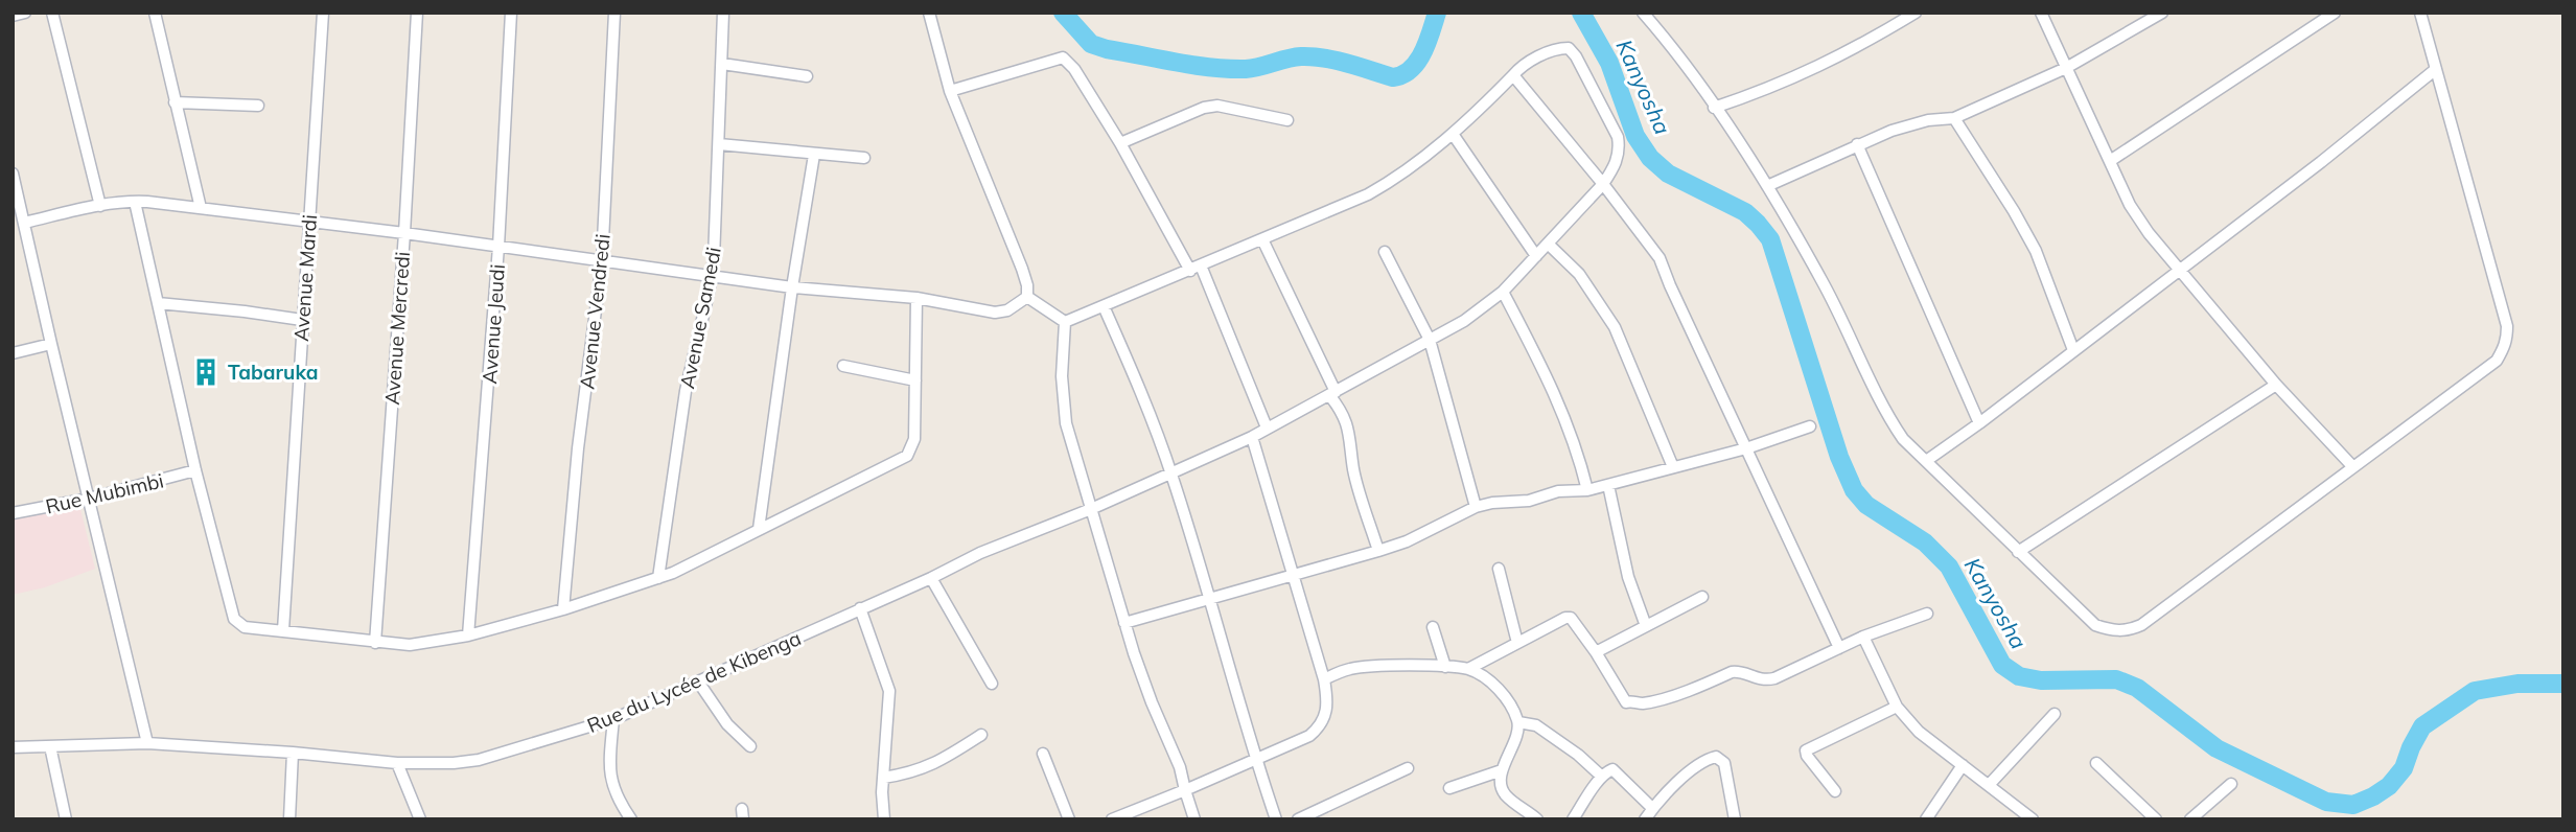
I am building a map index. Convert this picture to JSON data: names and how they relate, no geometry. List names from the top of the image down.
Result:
{
  "streets": {
    "street": [
      "Avenue Mardi",
      "Avenue Vendredi",
      "Avenue Samedi",
      "Avenue Jeudi",
      "Avenue Mercredi",
      "Rue Mubimbi",
      "Rue du Lycée de Kibenga"
    ]
  },
  "water": ["Kanyosha"],
  "places": {
    "building": ["Tabaruka"]
  }
}
